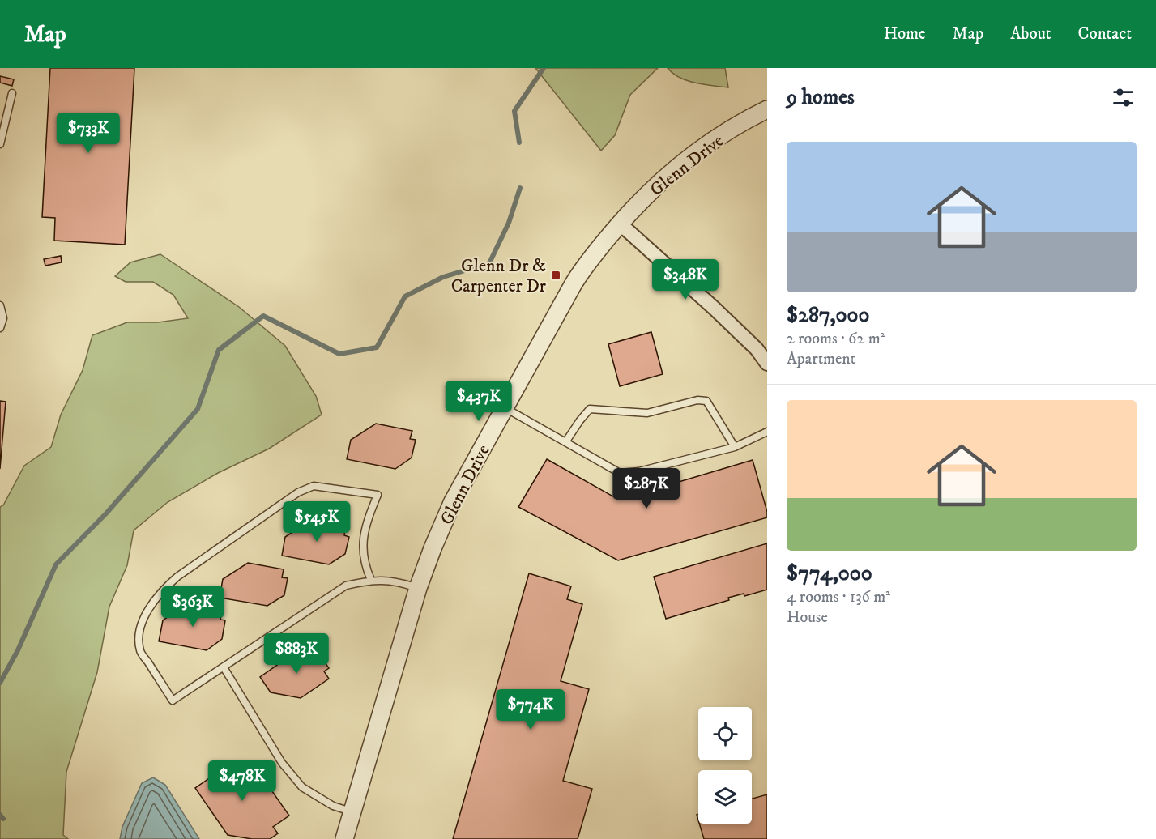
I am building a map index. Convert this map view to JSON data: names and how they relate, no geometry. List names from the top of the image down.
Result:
{
  "streets": {
    "street": ["Glenn Drive"]
  },
  "places": {
    "transit": ["Glenn Dr & Carpenter Dr"]
  },
  "page": {
    "header": "Map",
    "nav": [
      "Home",
      "Map",
      "About",
      "Contact"
    ],
    "heading": "9 homes",
    "price": [
      "$733K",
      "$348K",
      "$437K",
      "$287K",
      "$545K",
      "$363K",
      "$883K",
      "$774K",
      "$478K"
    ],
    "list": [
      {
        "name": "$287,000",
        "note": "2 rooms · 62 m² · Apartment"
      },
      {
        "name": "$774,000",
        "note": "4 rooms · 136 m² · House"
      }
    ]
  }
}
